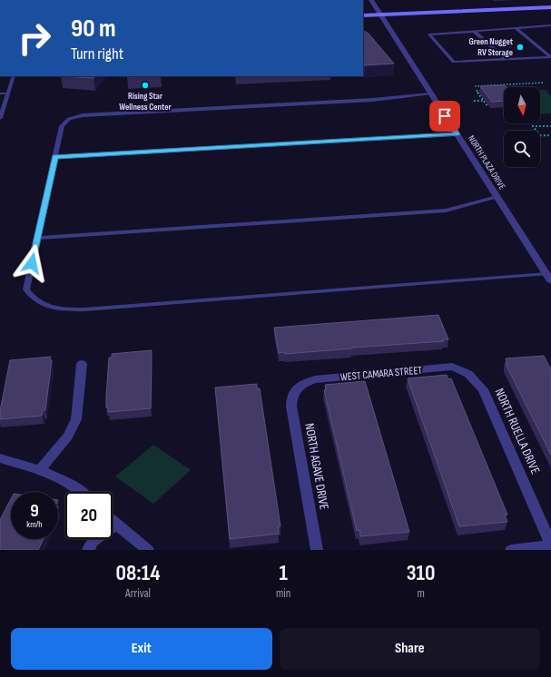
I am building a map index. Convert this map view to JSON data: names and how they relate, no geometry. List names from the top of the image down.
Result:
{
  "streets": {
    "street": [
      "NORTH PLAZA DRIVE",
      "WEST CAMARA STREET",
      "NORTH RUELLA DRIVE",
      "NORTH AGAVE DRIVE"
    ]
  },
  "crossings": [
    ["WEST CAMARA STREET", "NORTH RUELLA DRIVE"],
    ["WEST CAMARA STREET", "NORTH AGAVE DRIVE"]
  ],
  "places": ["Green Nugget RV Storage", "Rising Star Wellness Center"],
  "north": "bottom",
  "page": {
    "turn": ["90 m", "Turn right"],
    "speed": "9 km/h",
    "limit": "20",
    "eta": [
      "08:14",
      "Arrival",
      "1",
      "min",
      "310",
      "m"
    ],
    "buttons": ["Exit", "Share"]
  }
}
